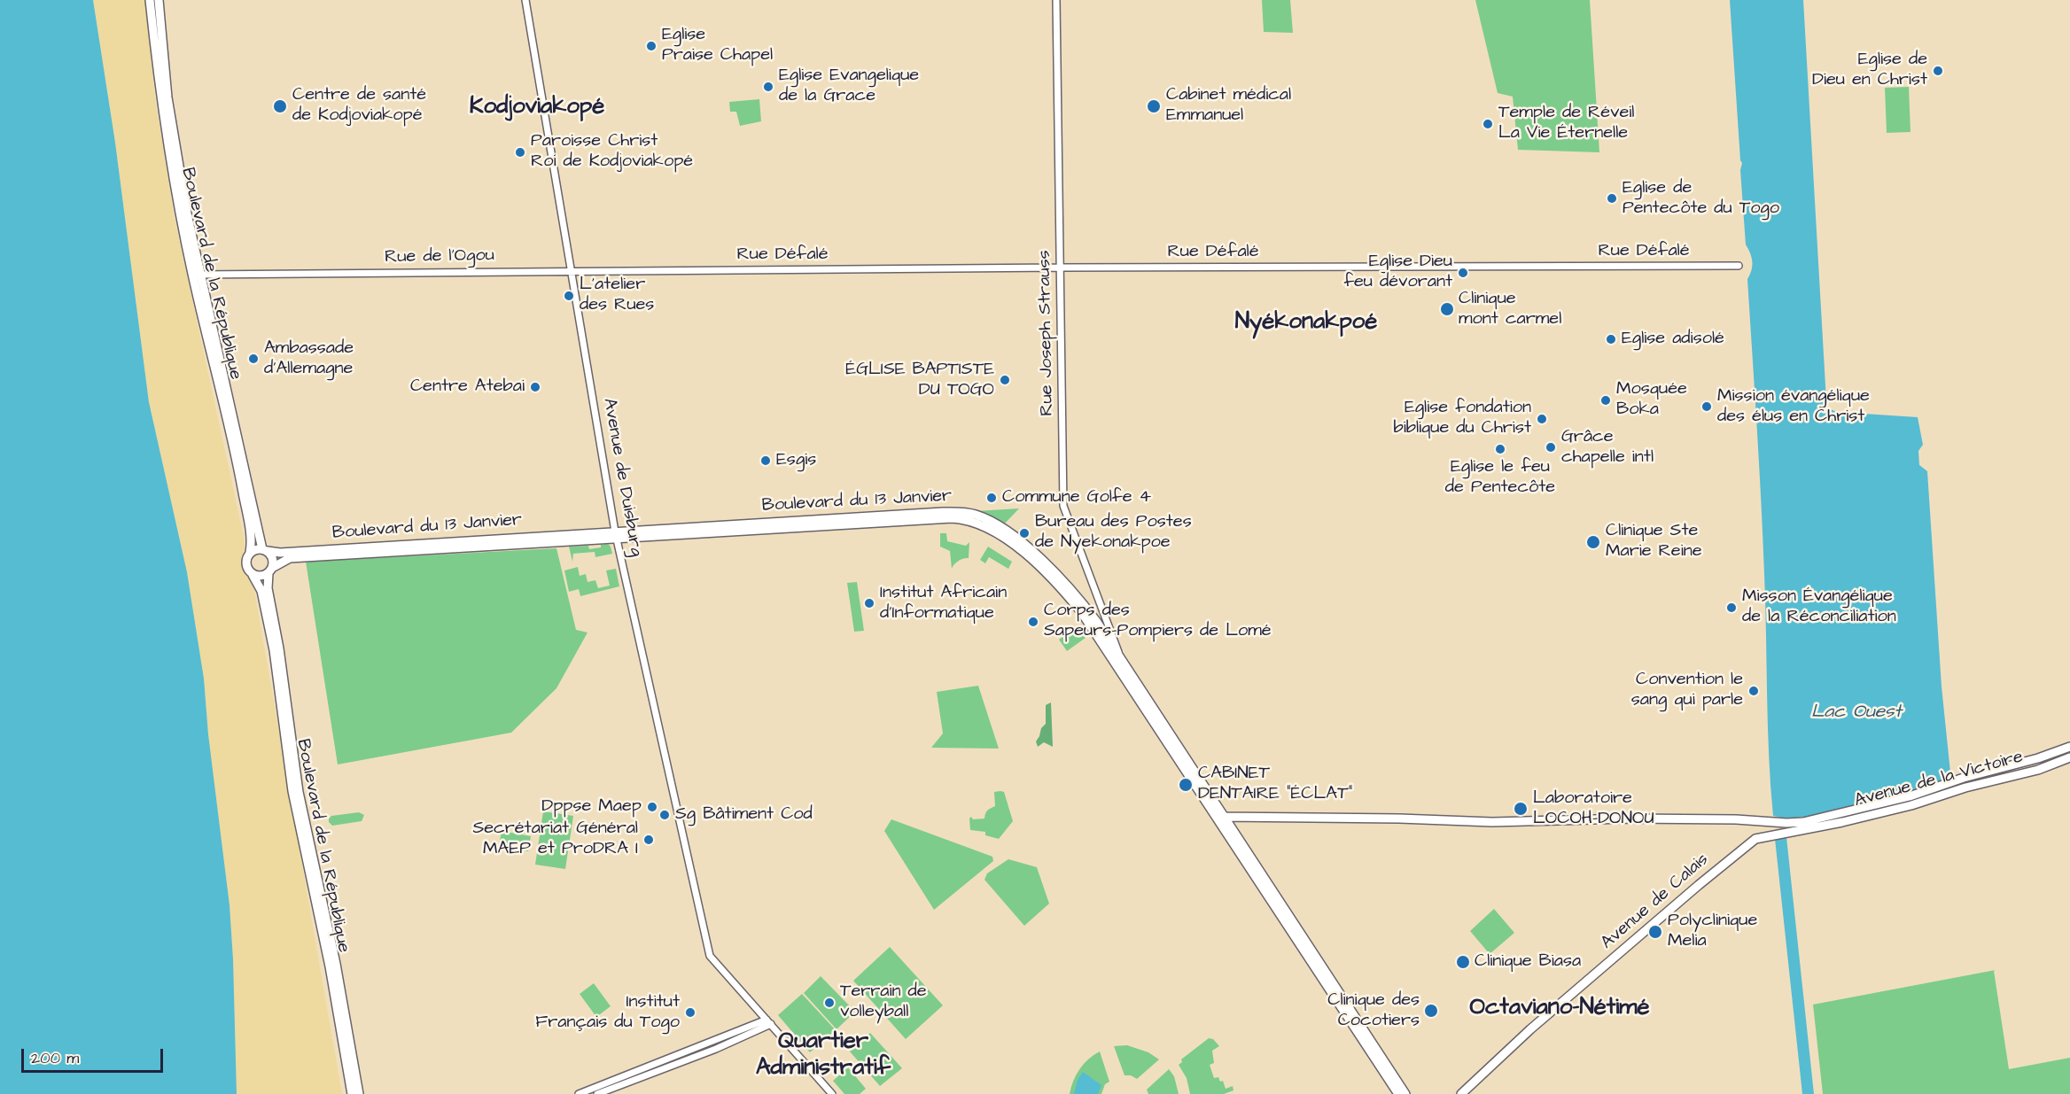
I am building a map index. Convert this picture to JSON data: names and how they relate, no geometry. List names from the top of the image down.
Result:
{
  "streets": {
    "highway": [
      "Boulevard de la République",
      "Boulevard du 13 Janvier",
      "Avenue de la Victoire",
      "Avenue de Calais"
    ],
    "street": [
      "Rue Défalé",
      "Rue de l'Ogou",
      "Rue Joseph Strauss",
      "Avenue de Duisburg"
    ]
  },
  "crossings": [
    ["Rue Défalé", "Rue de l'Ogou"],
    ["Rue Défalé", "Rue Joseph Strauss"],
    ["Rue de l'Ogou", "Boulevard de la République"],
    ["Rue de l'Ogou", "Avenue de Duisburg"],
    ["Boulevard de la République", "Boulevard du 13 Janvier"],
    ["Rue Joseph Strauss", "Boulevard du 13 Janvier"],
    ["Avenue de Duisburg", "Boulevard du 13 Janvier"],
    ["Avenue de la Victoire", "Avenue de Calais"]
  ],
  "districts": [
    "Kodjoviakopé",
    "Nyékonakpoé",
    "Octaviano-Nétimé",
    "Quartier Administratif"
  ],
  "water": ["Lac Ouest"],
  "places": [
    "Eglise Praise Chapel",
    "Eglise de Dieu en Christ",
    "Eglise Evangelique de la Grace",
    "Centre de santé de Kodjoviakopé",
    "Cabinet médical Emmanuel",
    "Temple de Réveil La Vie Éternelle",
    "Paroisse Christ Roi de Kodjoviakopé",
    "Eglise de Pentecôte du Togo",
    "Eglise Dieu feu dévorant",
    "L'atelier des Rues",
    "Clinique mont carmel",
    "Eglise adisolé",
    "Ambassade d'Allemagne",
    "ÉGLISE BAPTISTE DU TOGO",
    "Centre Atebai",
    "Mosquée Boka",
    "Mission évangélique des élus en Christ",
    "Eglise fondation biblique du Christ",
    "Grâce chapelle intl",
    "Eglise le feu de Pentecôte",
    "Esgis",
    "Commune Golfe 4",
    "Bureau des Postes de Nyekonakpoe",
    "Clinique Ste Marie Reine",
    "Institut Africain d'Informatique",
    "Misson Évangélique de la Réconciliation",
    "Corps des Sapeurs-Pompiers de Lomé",
    "Convention le sang qui parle",
    "CABINET DENTAIRE \"ÉCLAT\"",
    "Dppse Maep",
    "Laboratoire LOCOH-DONOU",
    "Sg Bâtiment Cod",
    "Secrétariat Général MAEP et ProDRA I",
    "Polyclinique Melia",
    "Clinique Biasa",
    "Terrain de volleyball",
    "Clinique des Cocotiers",
    "Institut Français du Togo"
  ],
  "scale_bar": "200 m"
}
